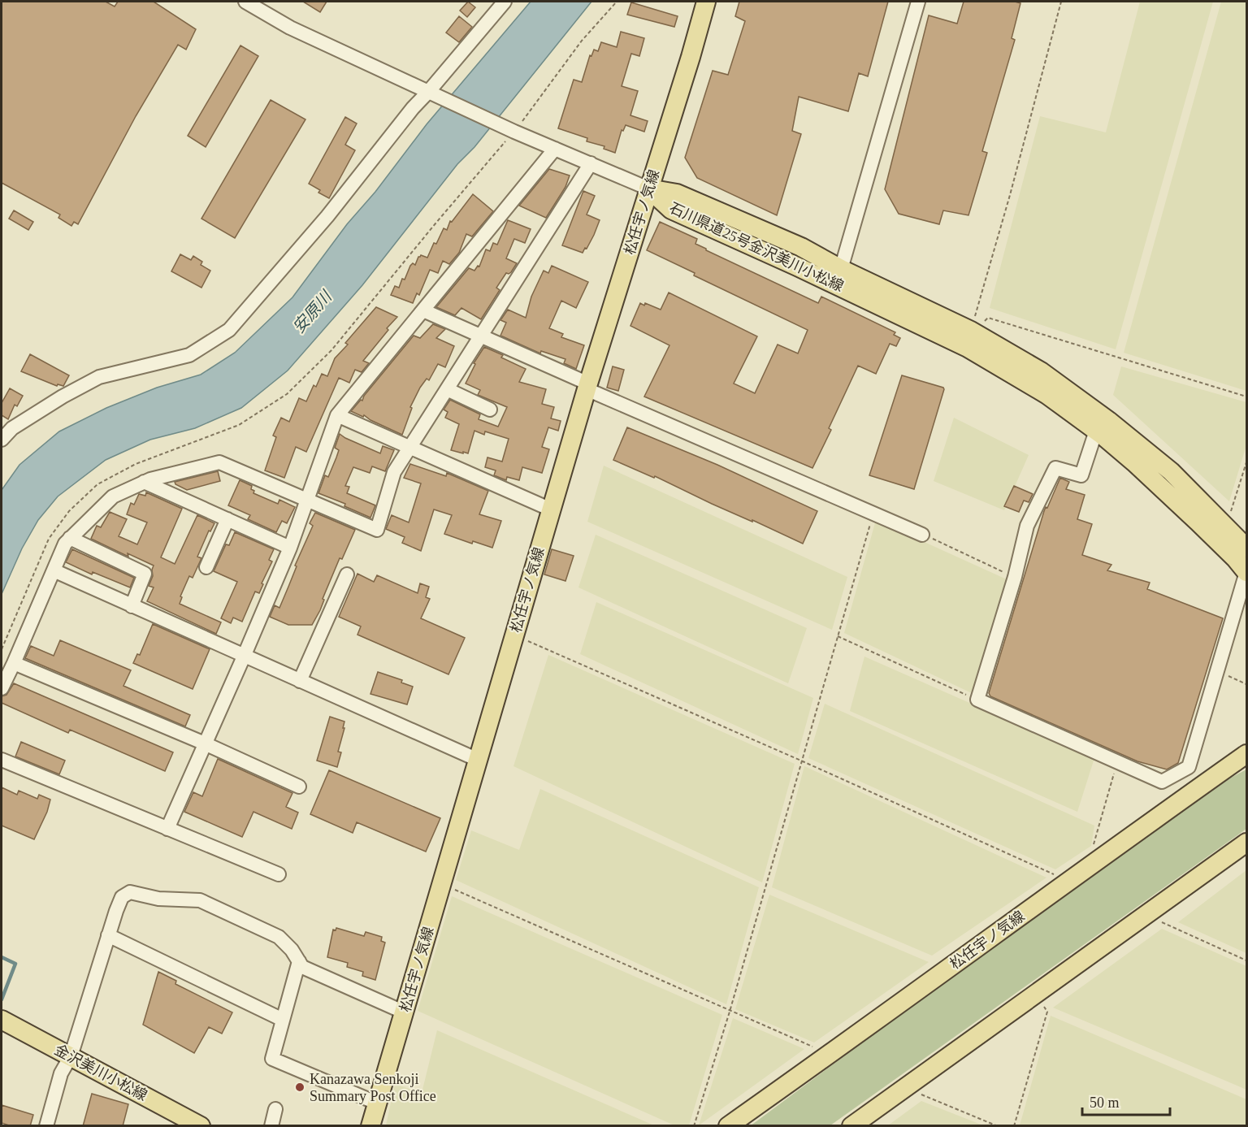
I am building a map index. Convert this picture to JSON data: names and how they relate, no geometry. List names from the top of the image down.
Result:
{
  "streets": {
    "main road": ["松任宇ノ気線", "石川県道25号金沢美川小松線", "金沢美川小松線"]
  },
  "crossings": [
    ["松任宇ノ気線", "石川県道25号金沢美川小松線"]
  ],
  "water": ["安原川"],
  "places": ["Kanazawa Senkoji Summary Post Office"],
  "scale_bar": "50 m"
}
